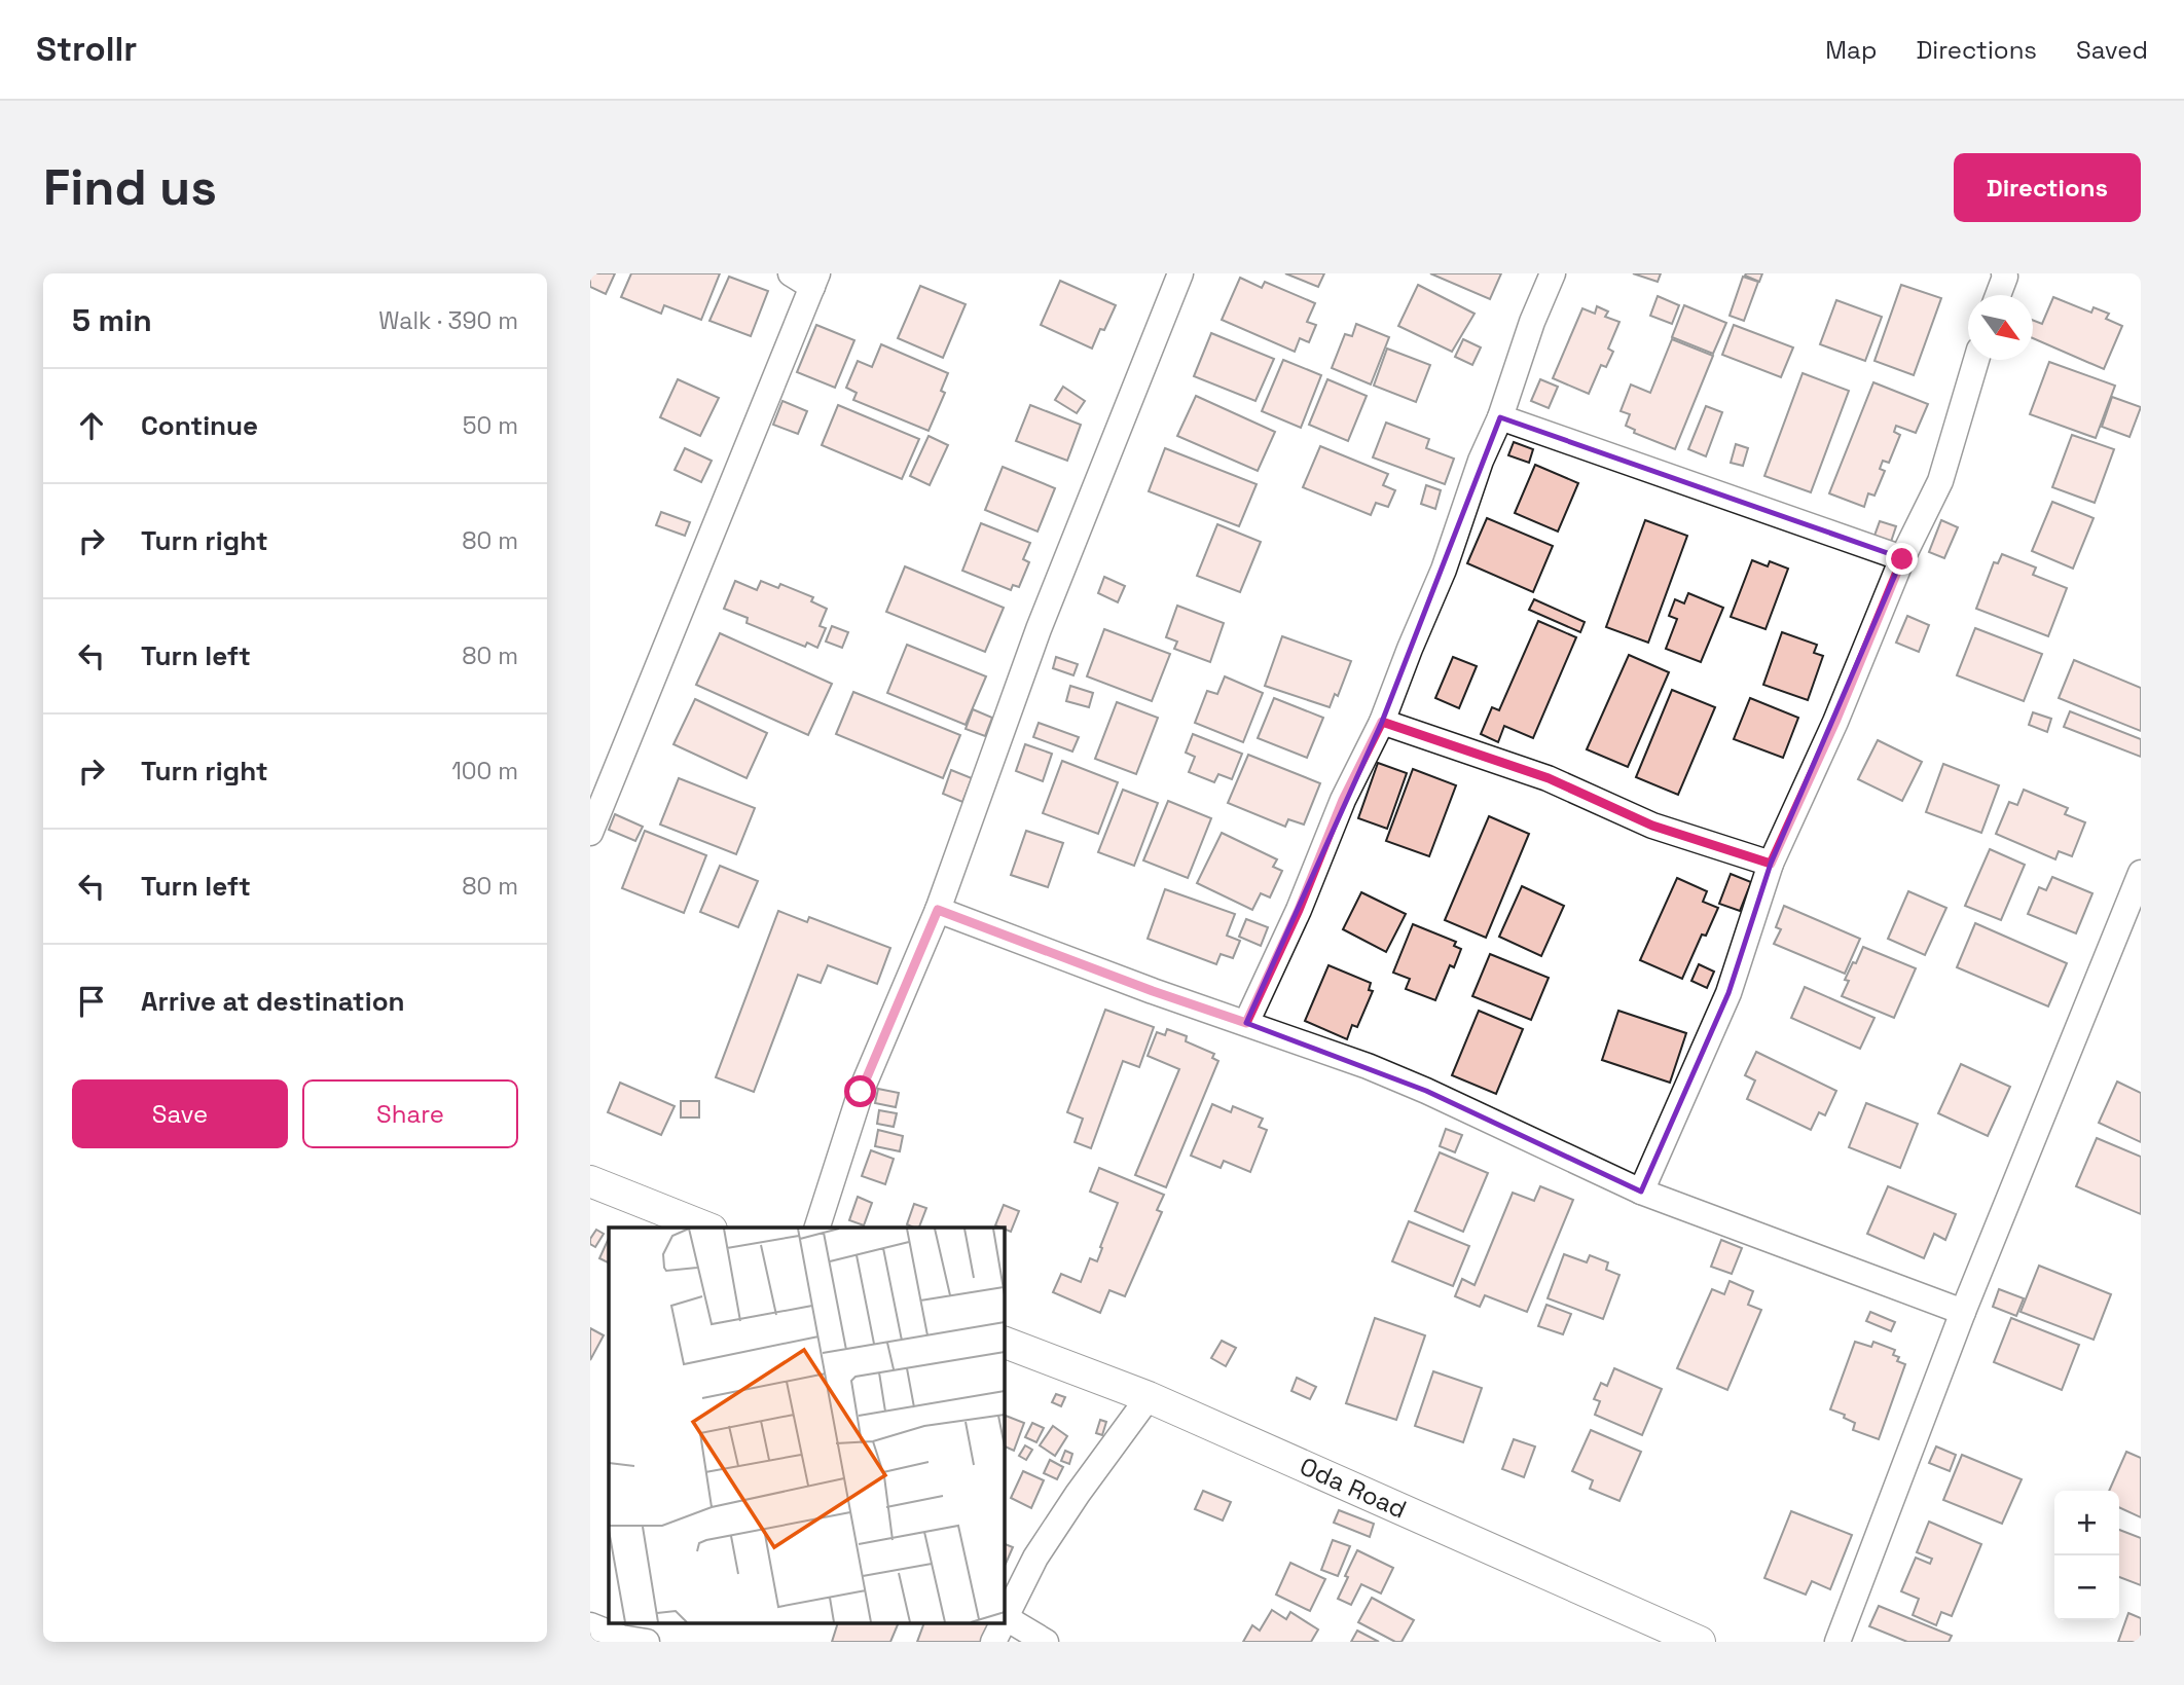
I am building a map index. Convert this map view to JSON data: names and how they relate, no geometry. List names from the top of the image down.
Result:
{
  "streets": {
    "street": ["Oda Road"]
  },
  "north": "bottom right",
  "page": {
    "header": "Strollr",
    "nav": ["Map", "Directions", "Saved"],
    "buttons": [
      "Directions",
      ["Save", "Share"]
    ],
    "title": "Find us",
    "heading": ["5 min", "Walk · 390 m"],
    "list": [
      ["Continue", "50 m"],
      ["Turn right", "80 m"],
      ["Turn left", "80 m"],
      ["Turn right", "100 m"],
      ["Turn left", "80 m"],
      "Arrive at destination"
    ],
    "map_buttons": ["+", "−"]
  }
}
